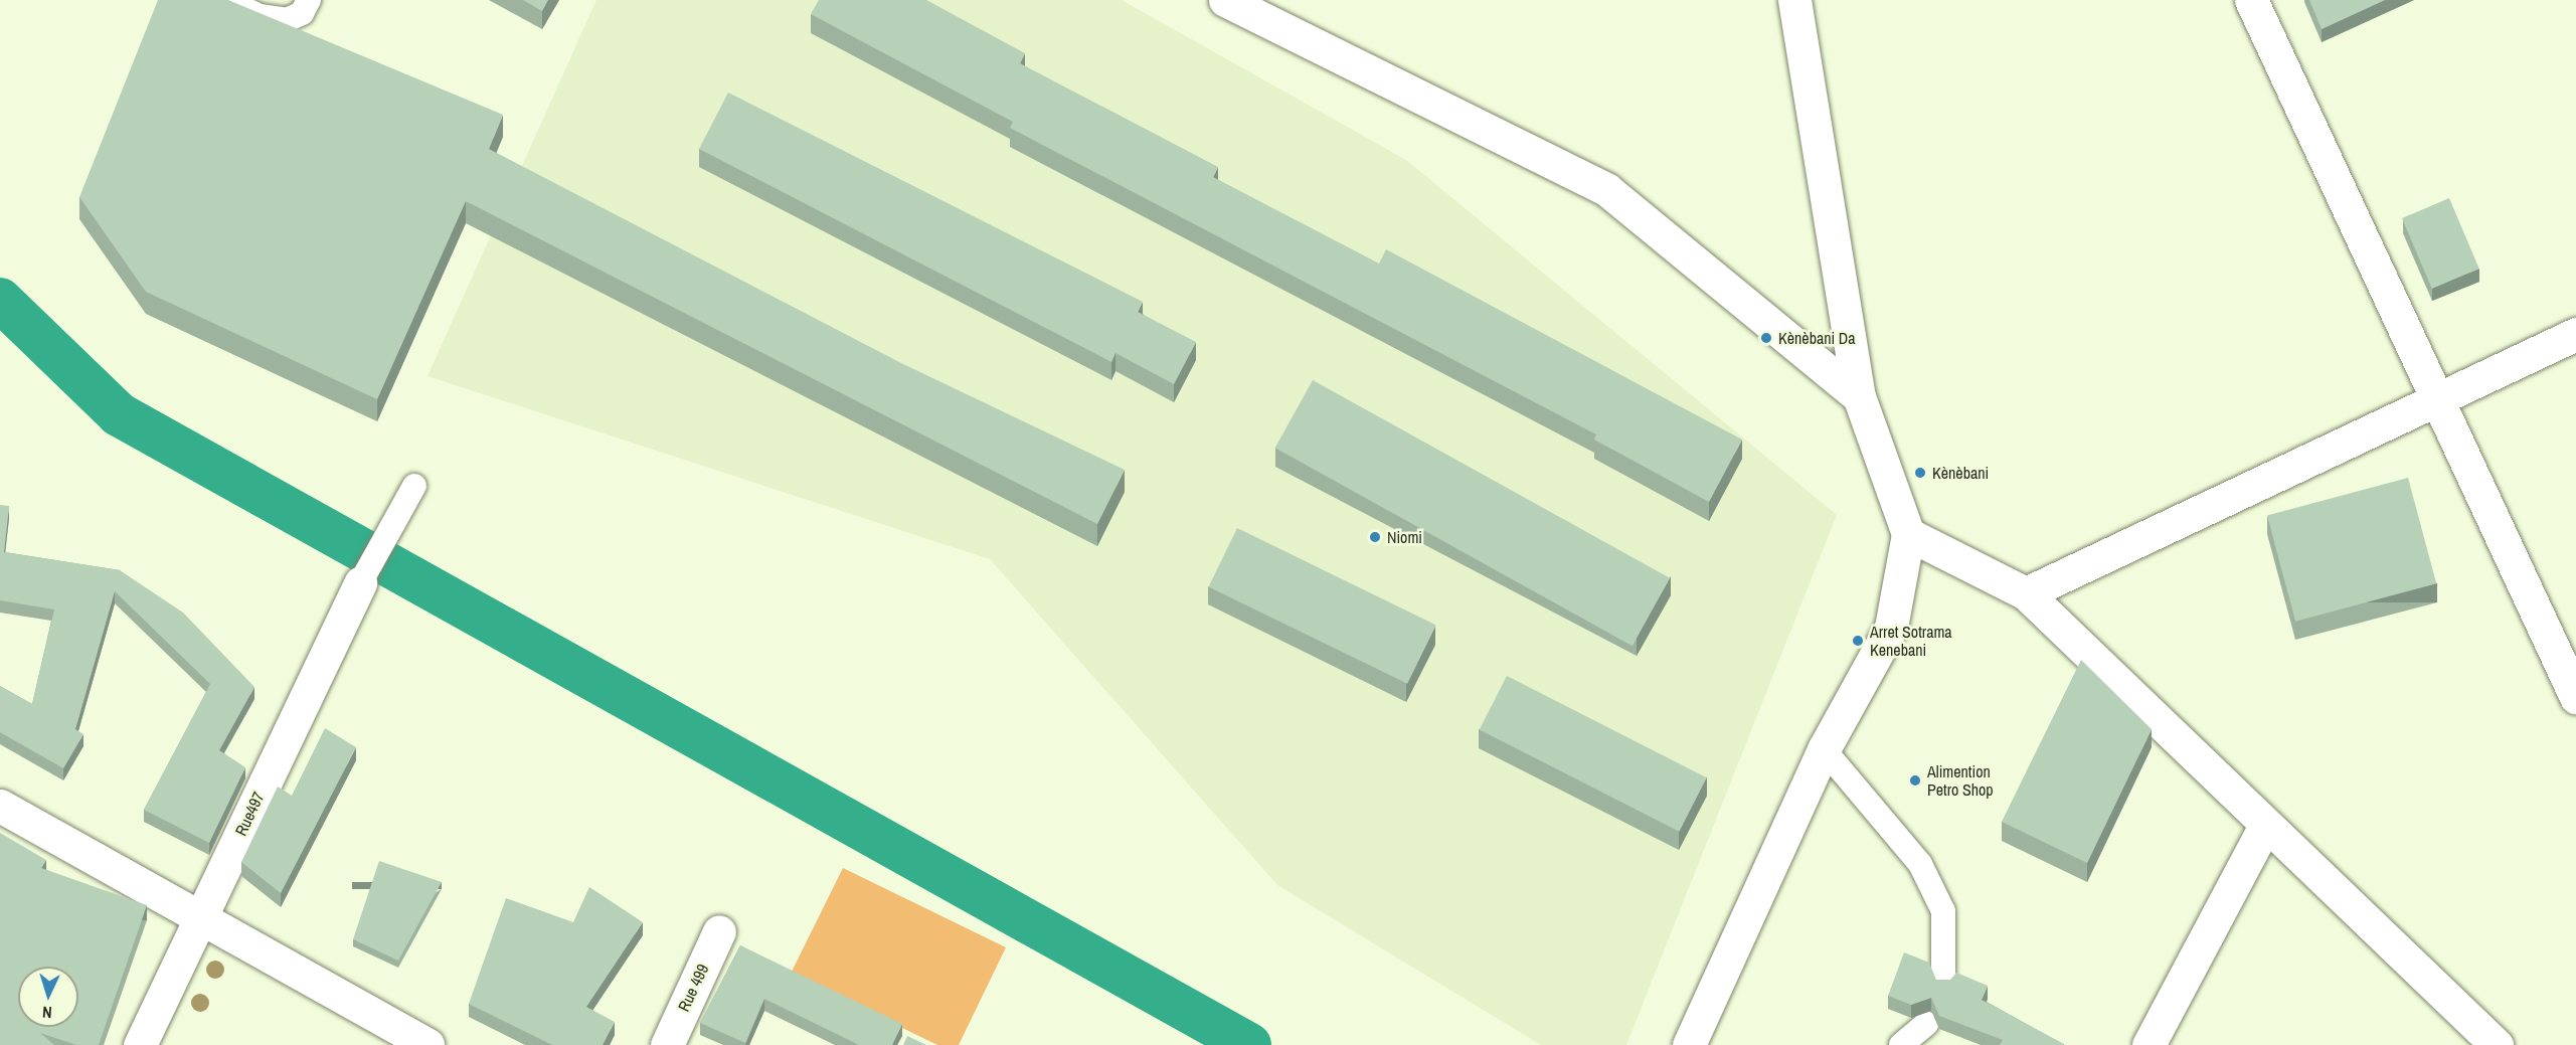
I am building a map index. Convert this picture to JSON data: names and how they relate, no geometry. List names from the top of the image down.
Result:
{
  "streets": {
    "street": ["Rue497", "Rue 499"]
  },
  "places": [
    "Kènèbani Da",
    "Kènèbani",
    "Niomi",
    "Arret Sotrama Kenebani",
    "Alimention Petro Shop"
  ],
  "north": "bottom"
}
